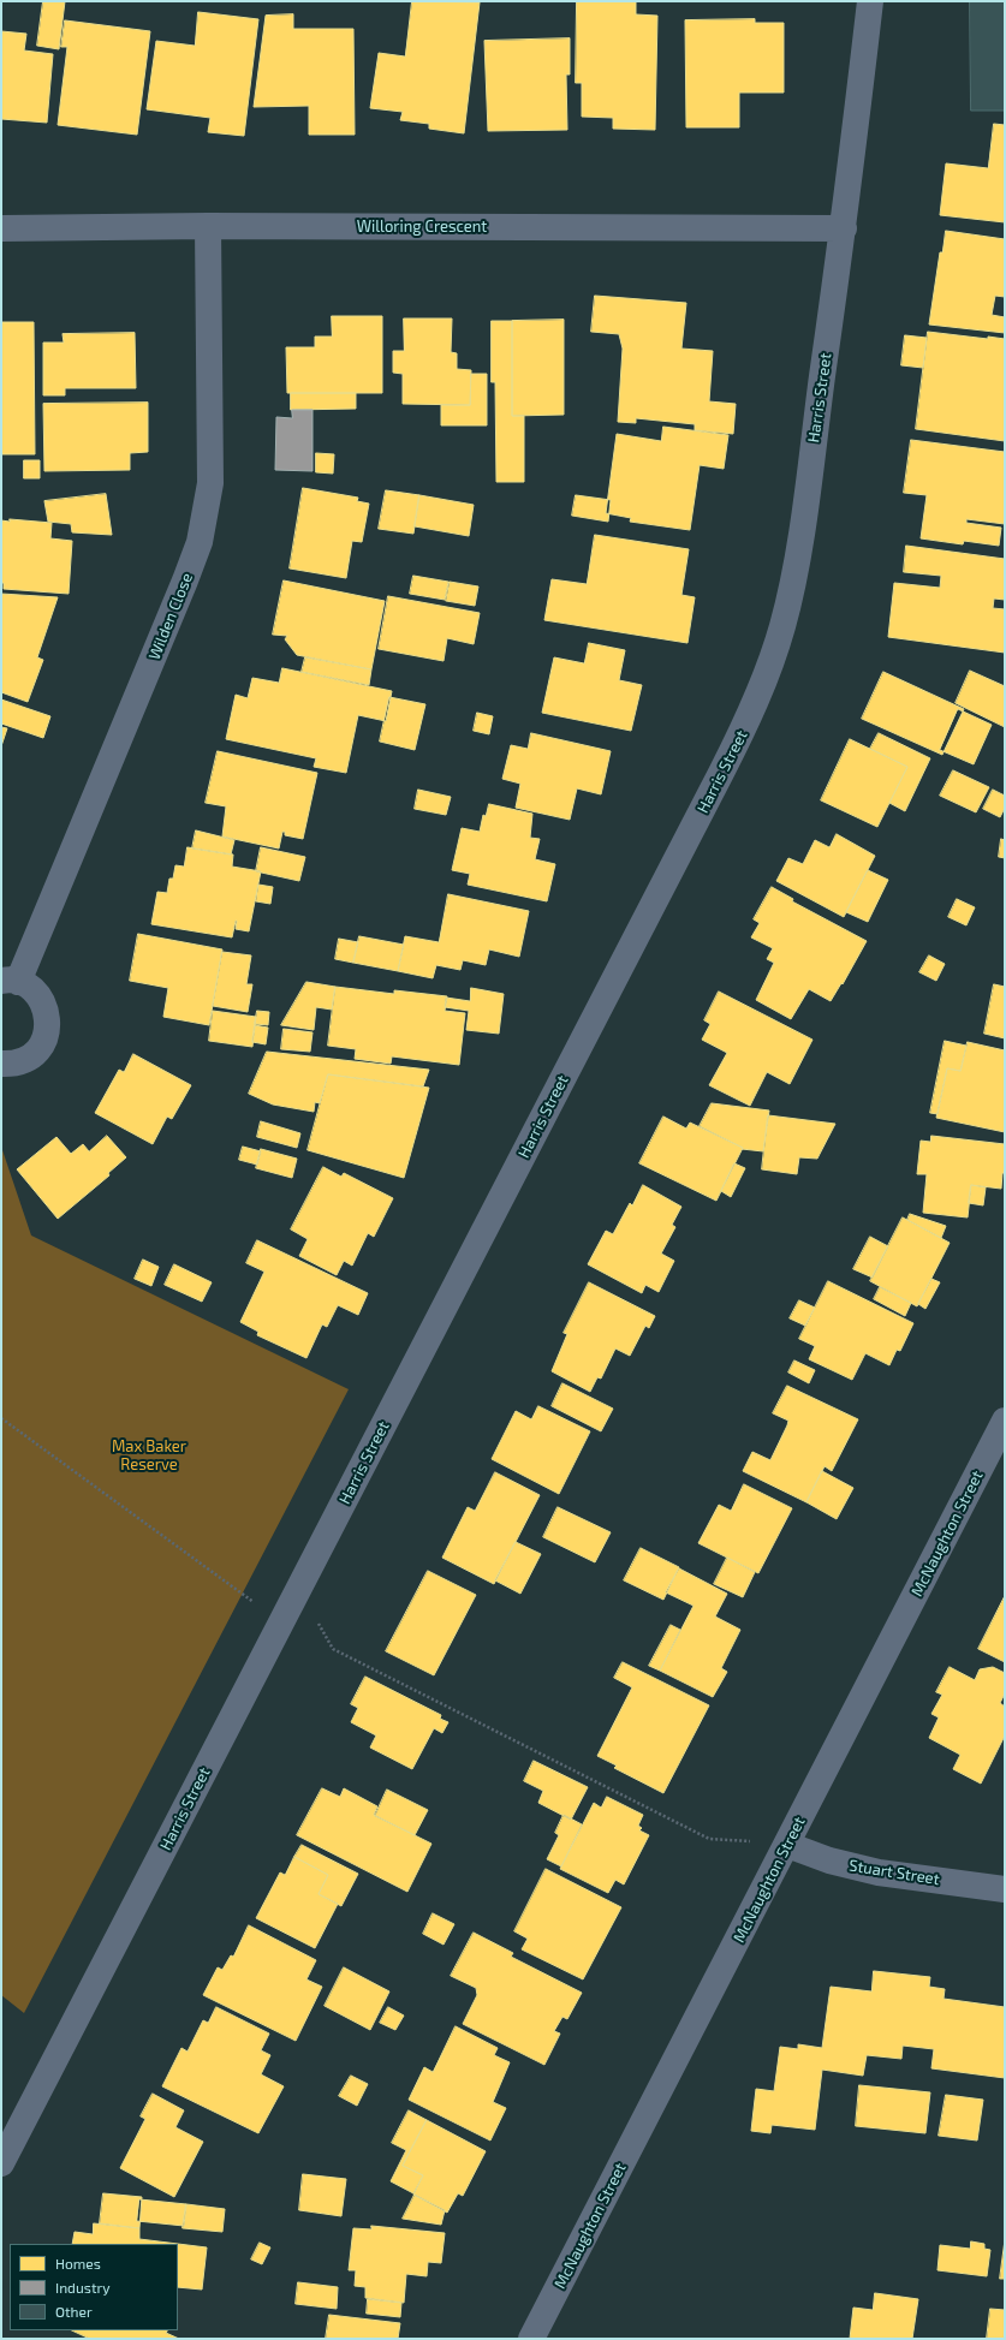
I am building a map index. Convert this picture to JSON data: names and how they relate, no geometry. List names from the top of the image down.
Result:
{
  "streets": {
    "street": [
      "Willoring Crescent",
      "Harris Street",
      "Wilden Close",
      "McNaughton Street",
      "Stuart Street"
    ]
  },
  "crossings": [
    ["Willoring Crescent", "Harris Street"],
    ["Willoring Crescent", "Wilden Close"],
    ["McNaughton Street", "Stuart Street"]
  ],
  "parks": ["Max Baker Reserve"],
  "legend": ["Homes", "Industry", "Other"]
}
